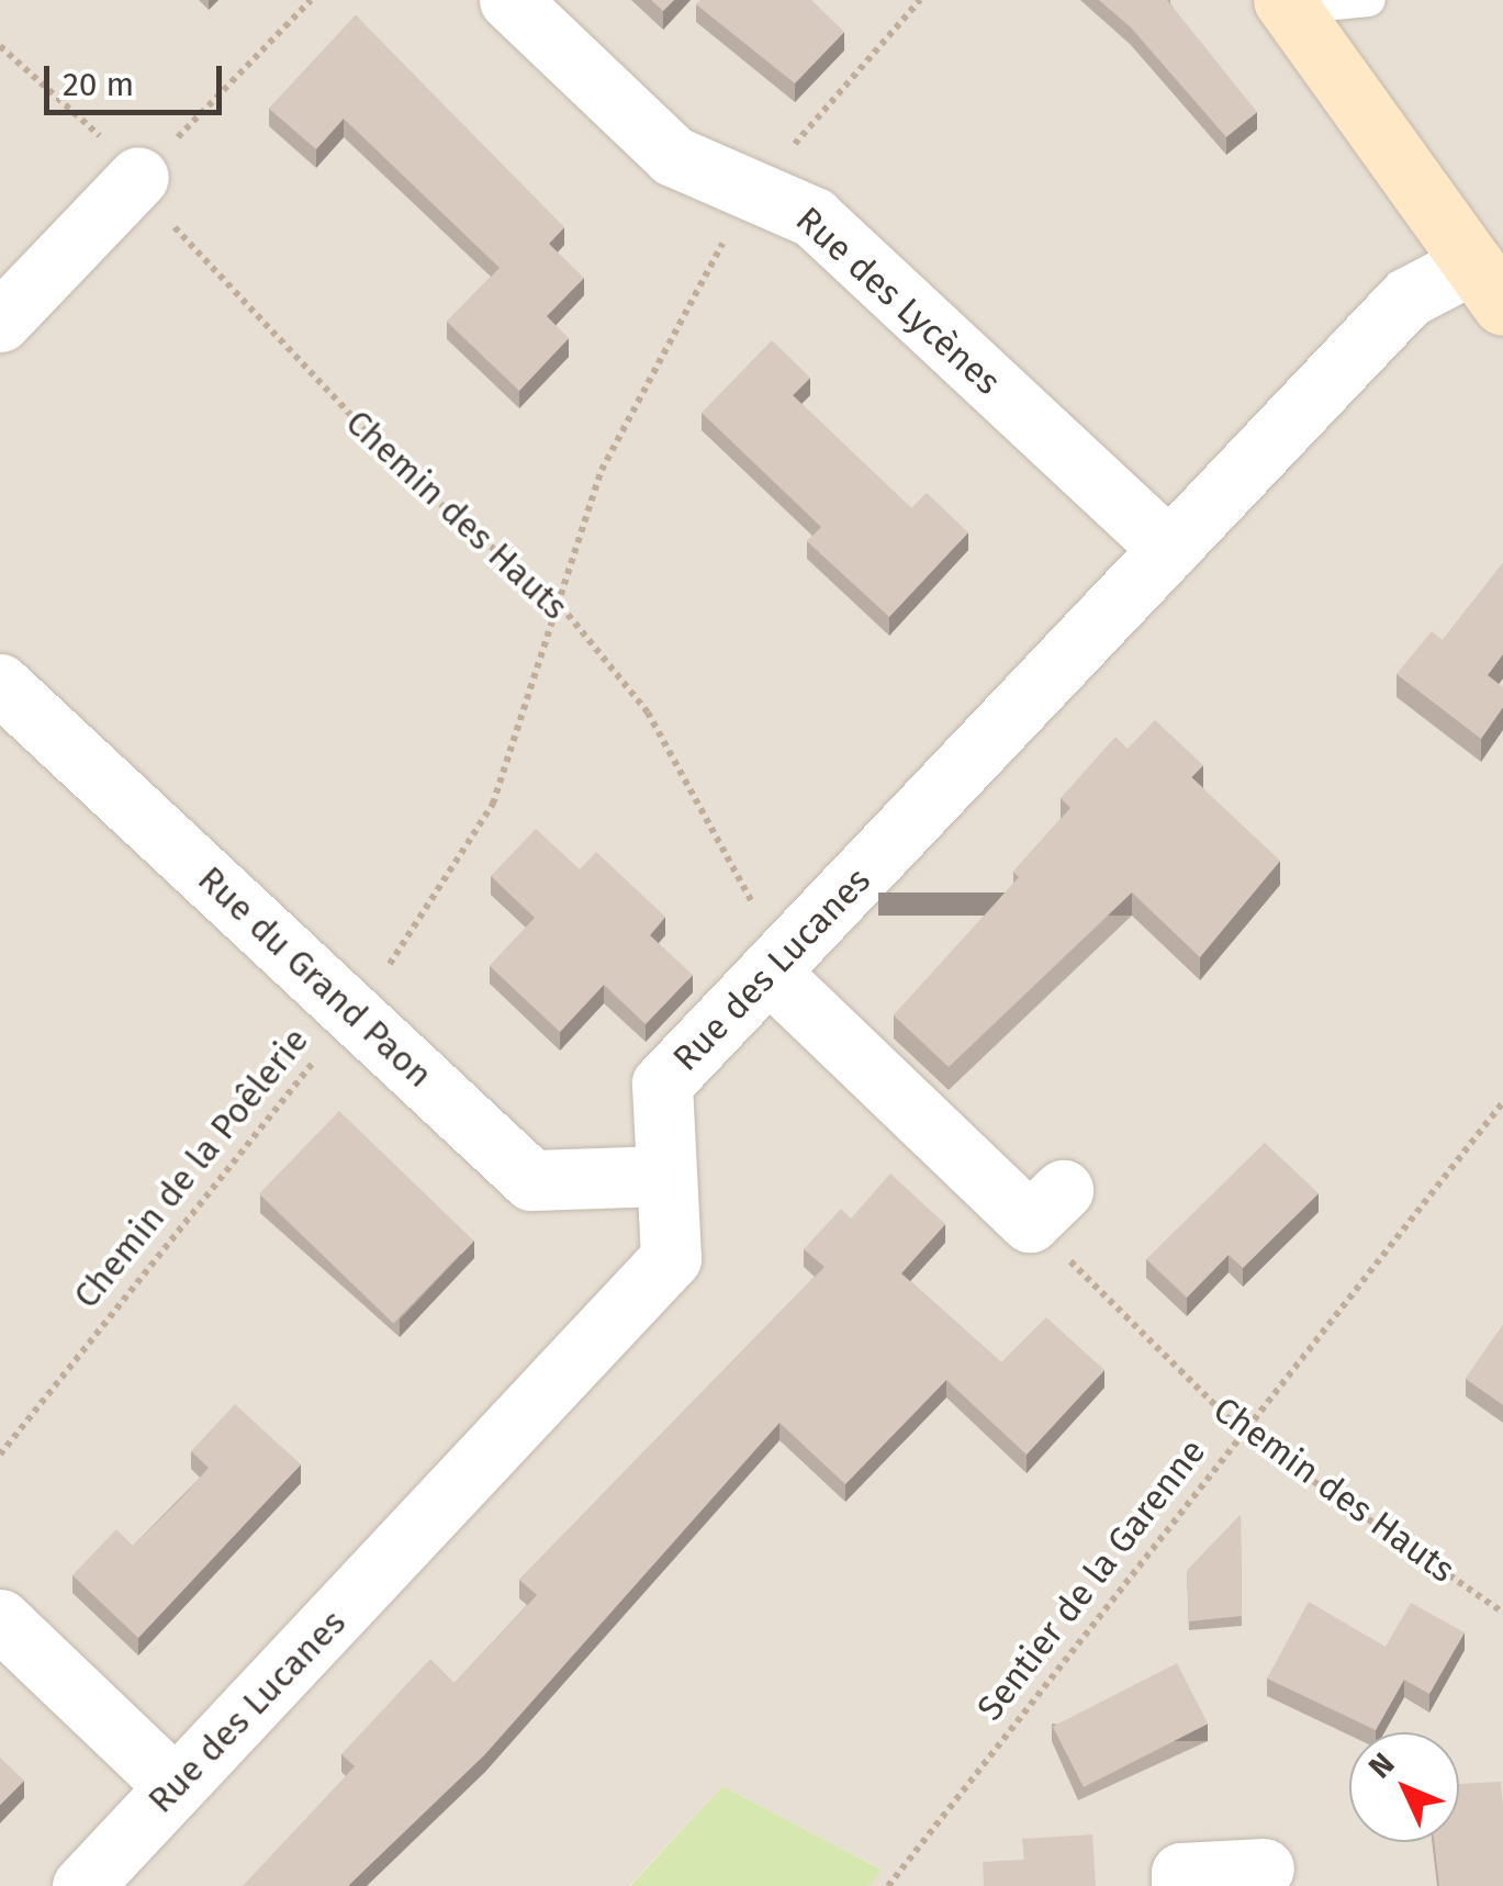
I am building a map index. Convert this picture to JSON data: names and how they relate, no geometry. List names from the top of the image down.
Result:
{
  "streets": {
    "street": ["Rue des Lycènes", "Rue des Lucanes", "Rue du Grand Paon"],
    "path": ["Chemin des Hauts", "Chemin de la Poêlerie", "Sentier de la Garenne"]
  },
  "crossings": [
    ["Rue des Lycènes", "Rue des Lucanes"],
    ["Rue des Lycènes", "Chemin de la Poêlerie"],
    ["Chemin des Hauts", "Rue des Lucanes"],
    ["Chemin des Hauts", "Chemin de la Poêlerie"],
    ["Chemin des Hauts", "Sentier de la Garenne"],
    ["Rue des Lucanes", "Rue du Grand Paon"],
    ["Rue du Grand Paon", "Chemin de la Poêlerie"]
  ],
  "scale_bar": "20 m",
  "north": "top left"
}
